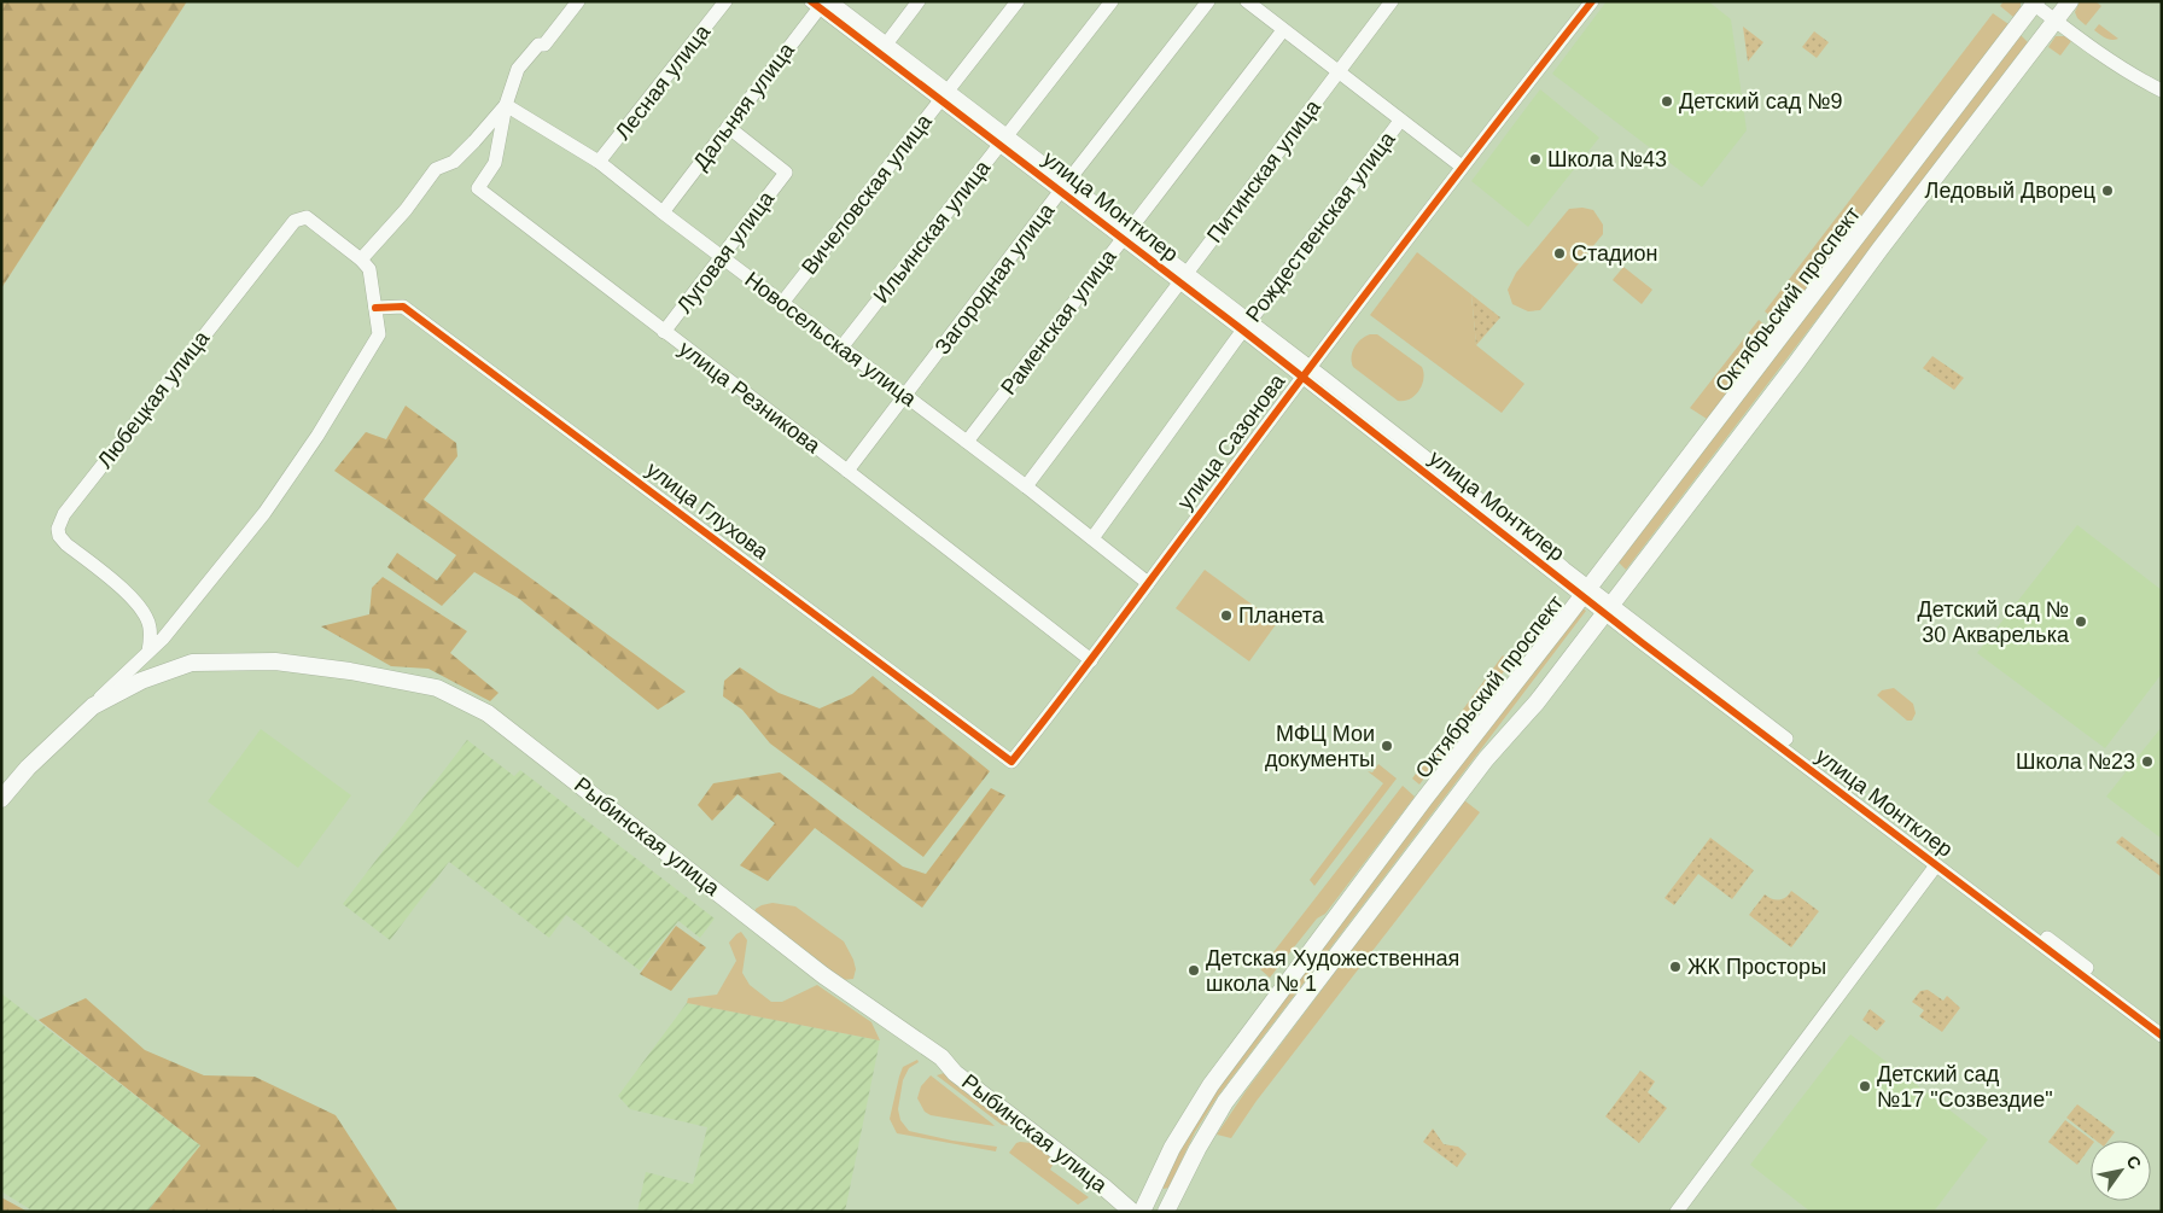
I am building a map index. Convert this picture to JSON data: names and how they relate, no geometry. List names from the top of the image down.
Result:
{
  "streets": {
    "main road": ["Октябрьский проспект", "Рыбинская улица"],
    "street": [
      "Лесная улица",
      "Дальняя улица",
      "Питинская улица",
      "Вичеловская улица",
      "улица Монтклер",
      "Рождественская улица",
      "Ильинская улица",
      "Луговая улица",
      "Загородная улица",
      "Раменская улица",
      "Новосельская улица",
      "улица Резникова",
      "Любецкая улица",
      "улица Сазонова",
      "улица Глухова"
    ]
  },
  "crossings": [
    ["Лесная улица", "Новосельская улица"],
    ["Дальняя улица", "улица Монтклер"],
    ["Дальняя улица", "Луговая улица"],
    ["Дальняя улица", "Новосельская улица"],
    ["Питинская улица", "улица Монтклер"],
    ["Питинская улица", "Новосельская улица"],
    ["Вичеловская улица", "улица Монтклер"],
    ["Вичеловская улица", "Новосельская улица"],
    ["улица Монтклер", "Рождественская улица"],
    ["улица Монтклер", "Ильинская улица"],
    ["улица Монтклер", "Загородная улица"],
    ["улица Монтклер", "Октябрьский проспект"],
    ["улица Монтклер", "Раменская улица"],
    ["улица Монтклер", "улица Сазонова"],
    ["Рождественская улица", "Новосельская улица"],
    ["Ильинская улица", "Новосельская улица"],
    ["Луговая улица", "Новосельская улица"],
    ["Луговая улица", "улица Резникова"],
    ["Загородная улица", "Новосельская улица"],
    ["Загородная улица", "улица Резникова"],
    ["Октябрьский проспект", "Рыбинская улица"],
    ["Раменская улица", "Новосельская улица"],
    ["Новосельская улица", "улица Резникова"],
    ["Новосельская улица", "улица Сазонова"],
    ["улица Резникова", "улица Сазонова"],
    ["улица Сазонова", "улица Глухова"]
  ],
  "places": [
    "Детский сад №9",
    "Школа №43",
    "Ледовый Дворец",
    "Стадион",
    "Планета",
    "Детский сад № 30 Акварелька",
    "МФЦ Мои документы",
    "Школа №23",
    "ЖК Просторы",
    "Детская Художественная школа № 1",
    "Детский сад №17 \"Созвездие\""
  ],
  "north": "top right"
}
